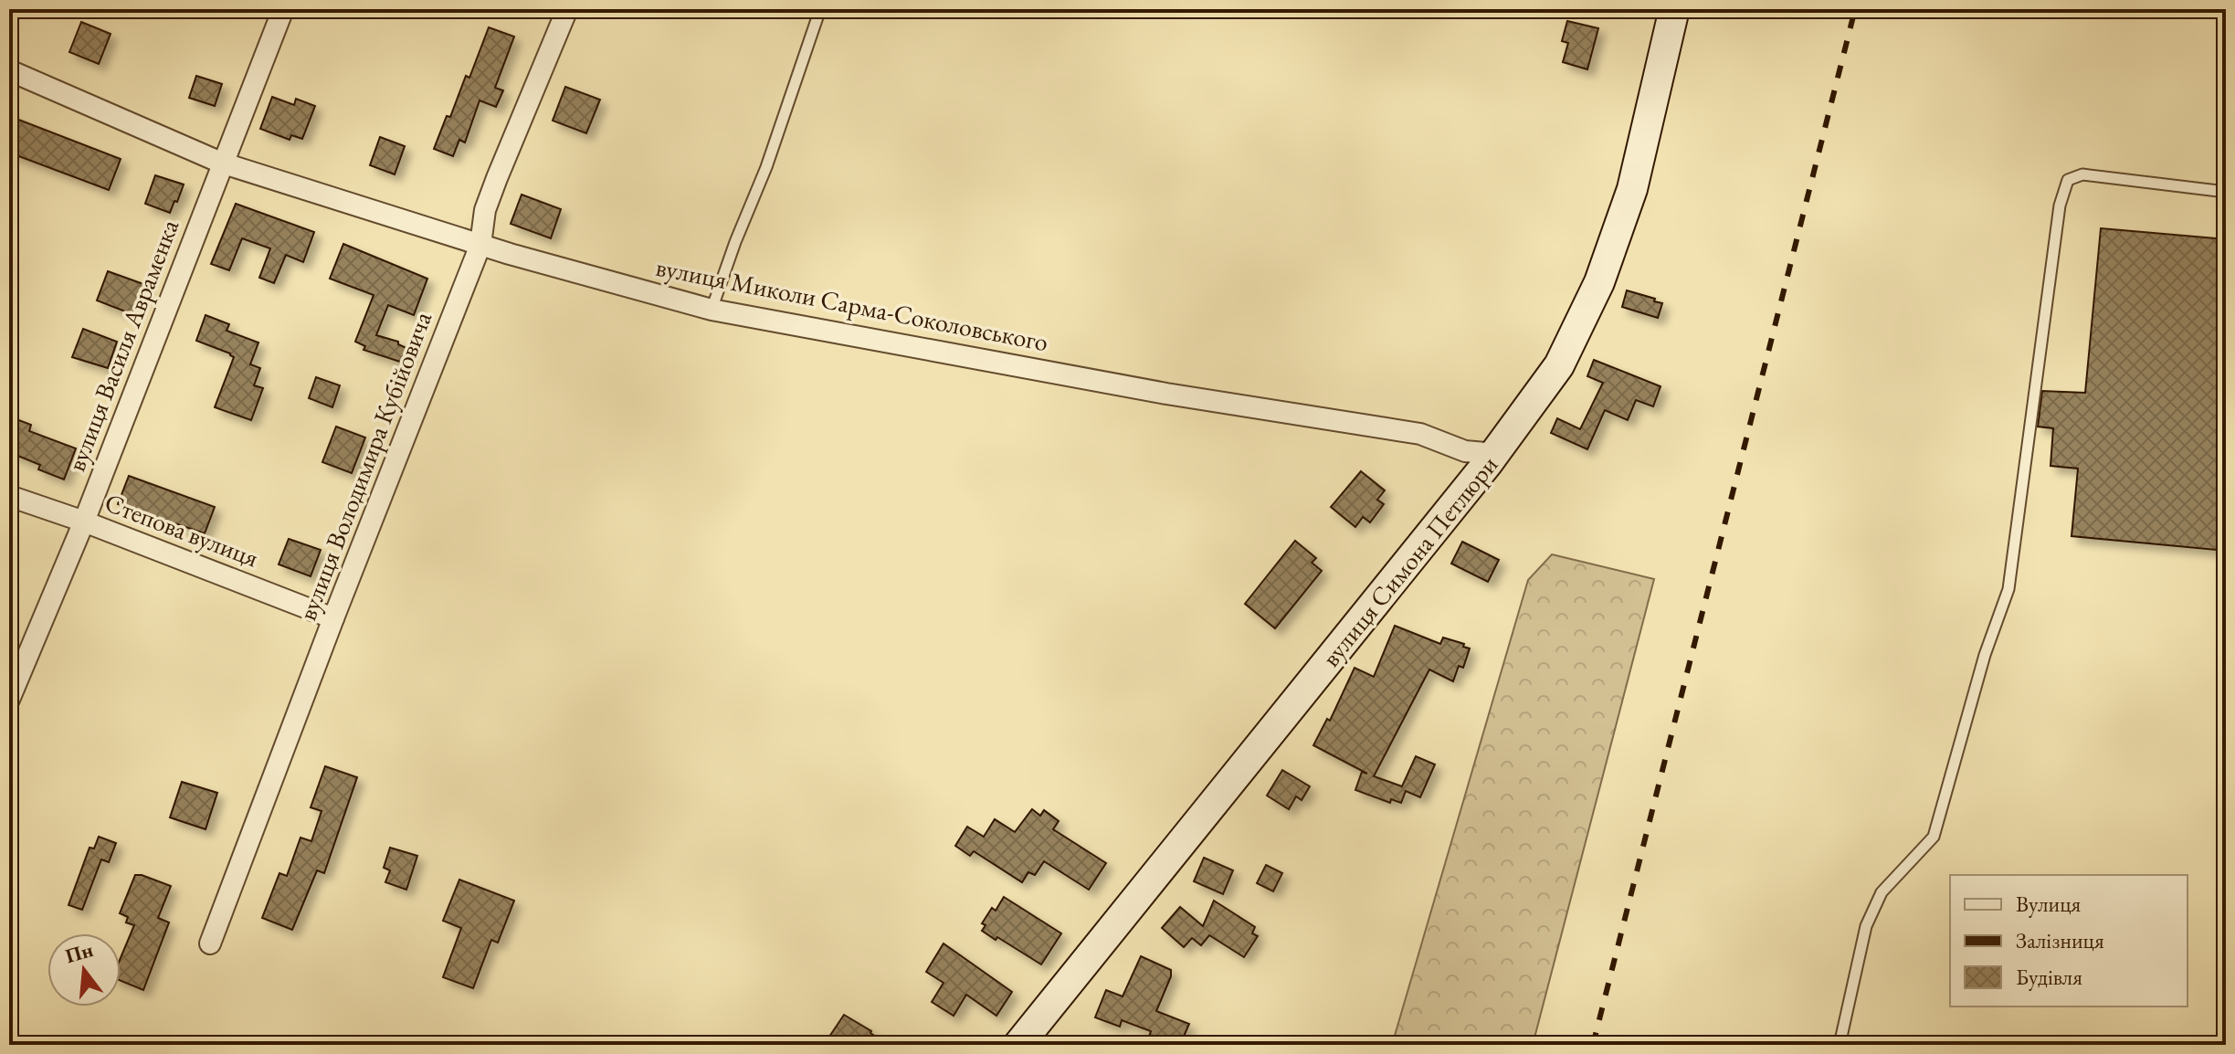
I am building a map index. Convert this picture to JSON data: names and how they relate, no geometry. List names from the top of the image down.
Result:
{
  "streets": {
    "street": [
      "вулиця Миколи Сарма-Соколовського",
      "вулиця Василя Авраменка",
      "вулиця Володимира Кубійовича",
      "Степова вулиця",
      "вулиця Симона Петлюри"
    ]
  },
  "crossings": [
    ["вулиця Миколи Сарма-Соколовського", "вулиця Василя Авраменка"],
    ["вулиця Миколи Сарма-Соколовського", "вулиця Володимира Кубійовича"],
    ["вулиця Миколи Сарма-Соколовського", "вулиця Симона Петлюри"],
    ["вулиця Василя Авраменка", "Степова вулиця"],
    ["вулиця Володимира Кубійовича", "Степова вулиця"]
  ],
  "legend": ["Вулиця", "Залізниця", "Будівля"],
  "north": "top"
}
